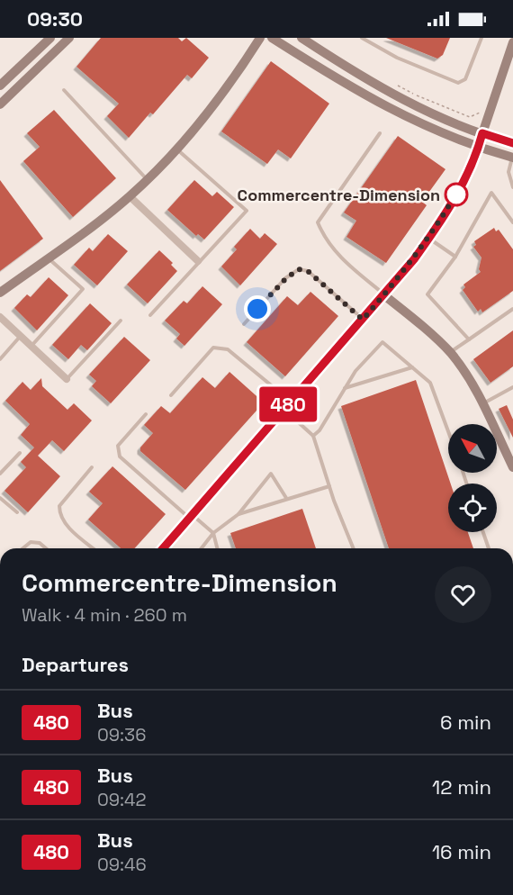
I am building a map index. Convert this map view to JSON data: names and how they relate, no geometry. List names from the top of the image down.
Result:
{
  "places": ["Commercentre-Dimension"],
  "lines": ["bus line 480"],
  "north": "top left",
  "page": {
    "status": "09:30",
    "on_map": "480",
    "heading": [
      ["Commercentre-Dimension", "Walk · 4 min · 260 m"],
      "Departures"
    ],
    "list": [
      {
        "mark": "480",
        "name": "Bus",
        "note": "09:36",
        "value": "6 min"
      },
      {
        "mark": "480",
        "name": "Bus",
        "note": "09:42",
        "value": "12 min"
      },
      {
        "mark": "480",
        "name": "Bus",
        "note": "09:46",
        "value": "16 min"
      }
    ]
  }
}
